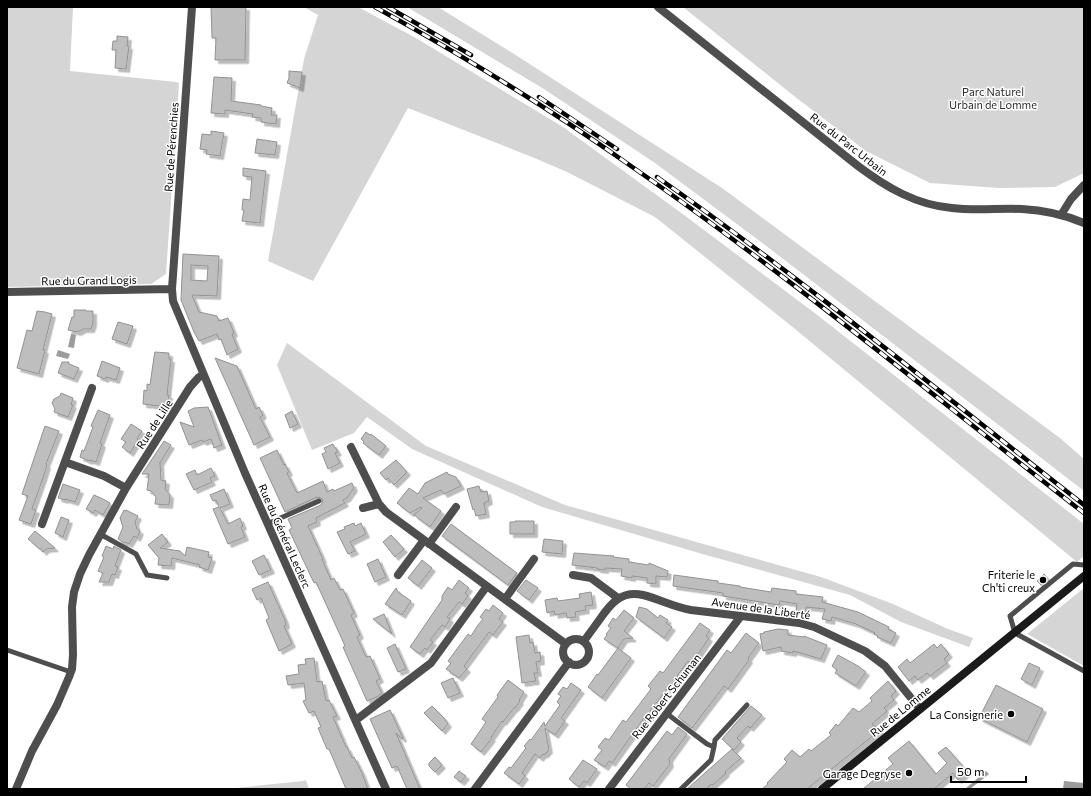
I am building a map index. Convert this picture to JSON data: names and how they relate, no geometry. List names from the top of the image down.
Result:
{
  "streets": {
    "main road": ["Rue de Lomme"],
    "street": [
      "Rue du Parc Urbain",
      "Rue de Pérenchies",
      "Rue du Grand Logis",
      "Rue de Lille",
      "Rue du Général Leclerc",
      "Avenue de la Liberté",
      "Rue Robert Schuman"
    ]
  },
  "crossings": [
    ["Rue de Pérenchies", "Rue du Grand Logis"],
    ["Rue de Pérenchies", "Rue du Général Leclerc"],
    ["Rue du Grand Logis", "Rue du Général Leclerc"],
    ["Rue de Lille", "Rue du Général Leclerc"],
    ["Avenue de la Liberté", "Rue Robert Schuman"],
    ["Avenue de la Liberté", "Rue de Lomme"]
  ],
  "parks": ["Parc Naturel Urbain de Lomme"],
  "places": ["Friterie le Ch'ti creux", "La Consignerie", "Garage Degryse"],
  "scale_bar": "50 m"
}
